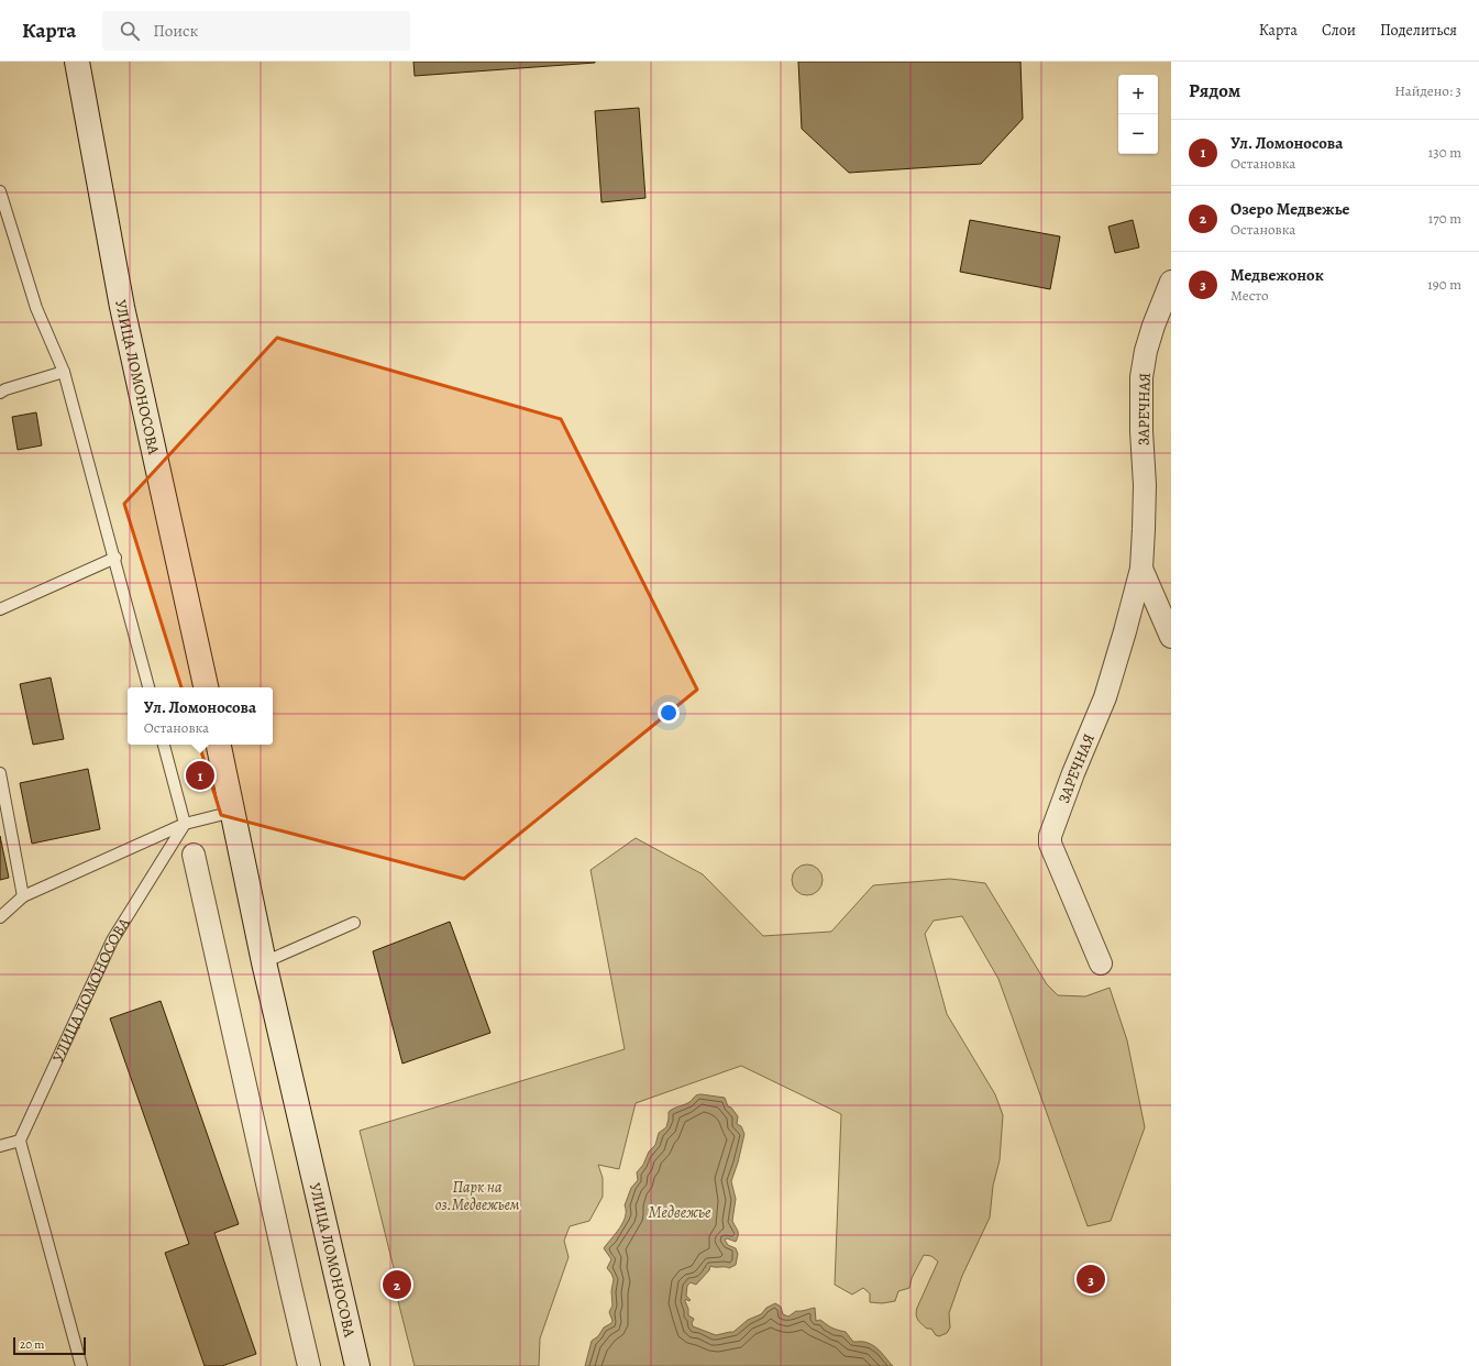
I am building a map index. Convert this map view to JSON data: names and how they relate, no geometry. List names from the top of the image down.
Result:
{
  "streets": {
    "street": ["УЛИЦА ЛОМОНОСОВА", "ЗАРЕЧНАЯ"]
  },
  "water": ["Медвежье"],
  "parks": ["Парк на оз.Медвежьем"],
  "scale_bar": "20 m",
  "page": {
    "header": "Карта",
    "search": "Поиск",
    "nav": ["Карта", "Слои", "Поделиться"],
    "heading": ["Рядом", "Найдено: 3"],
    "map_buttons": ["+", "−"],
    "list": [
      {
        "mark": "1",
        "name": "Ул. Ломоносова",
        "note": "Остановка",
        "value": "130 m"
      },
      {
        "mark": "2",
        "name": "Озеро Медвежье",
        "note": "Остановка",
        "value": "170 m"
      },
      {
        "mark": "3",
        "name": "Медвежонок",
        "note": "Место",
        "value": "190 m"
      }
    ],
    "popup": ["Ул. Ломоносова", "Остановка"],
    "pins": ["1", "3", "2"],
    "scale": "20 m"
  }
}
